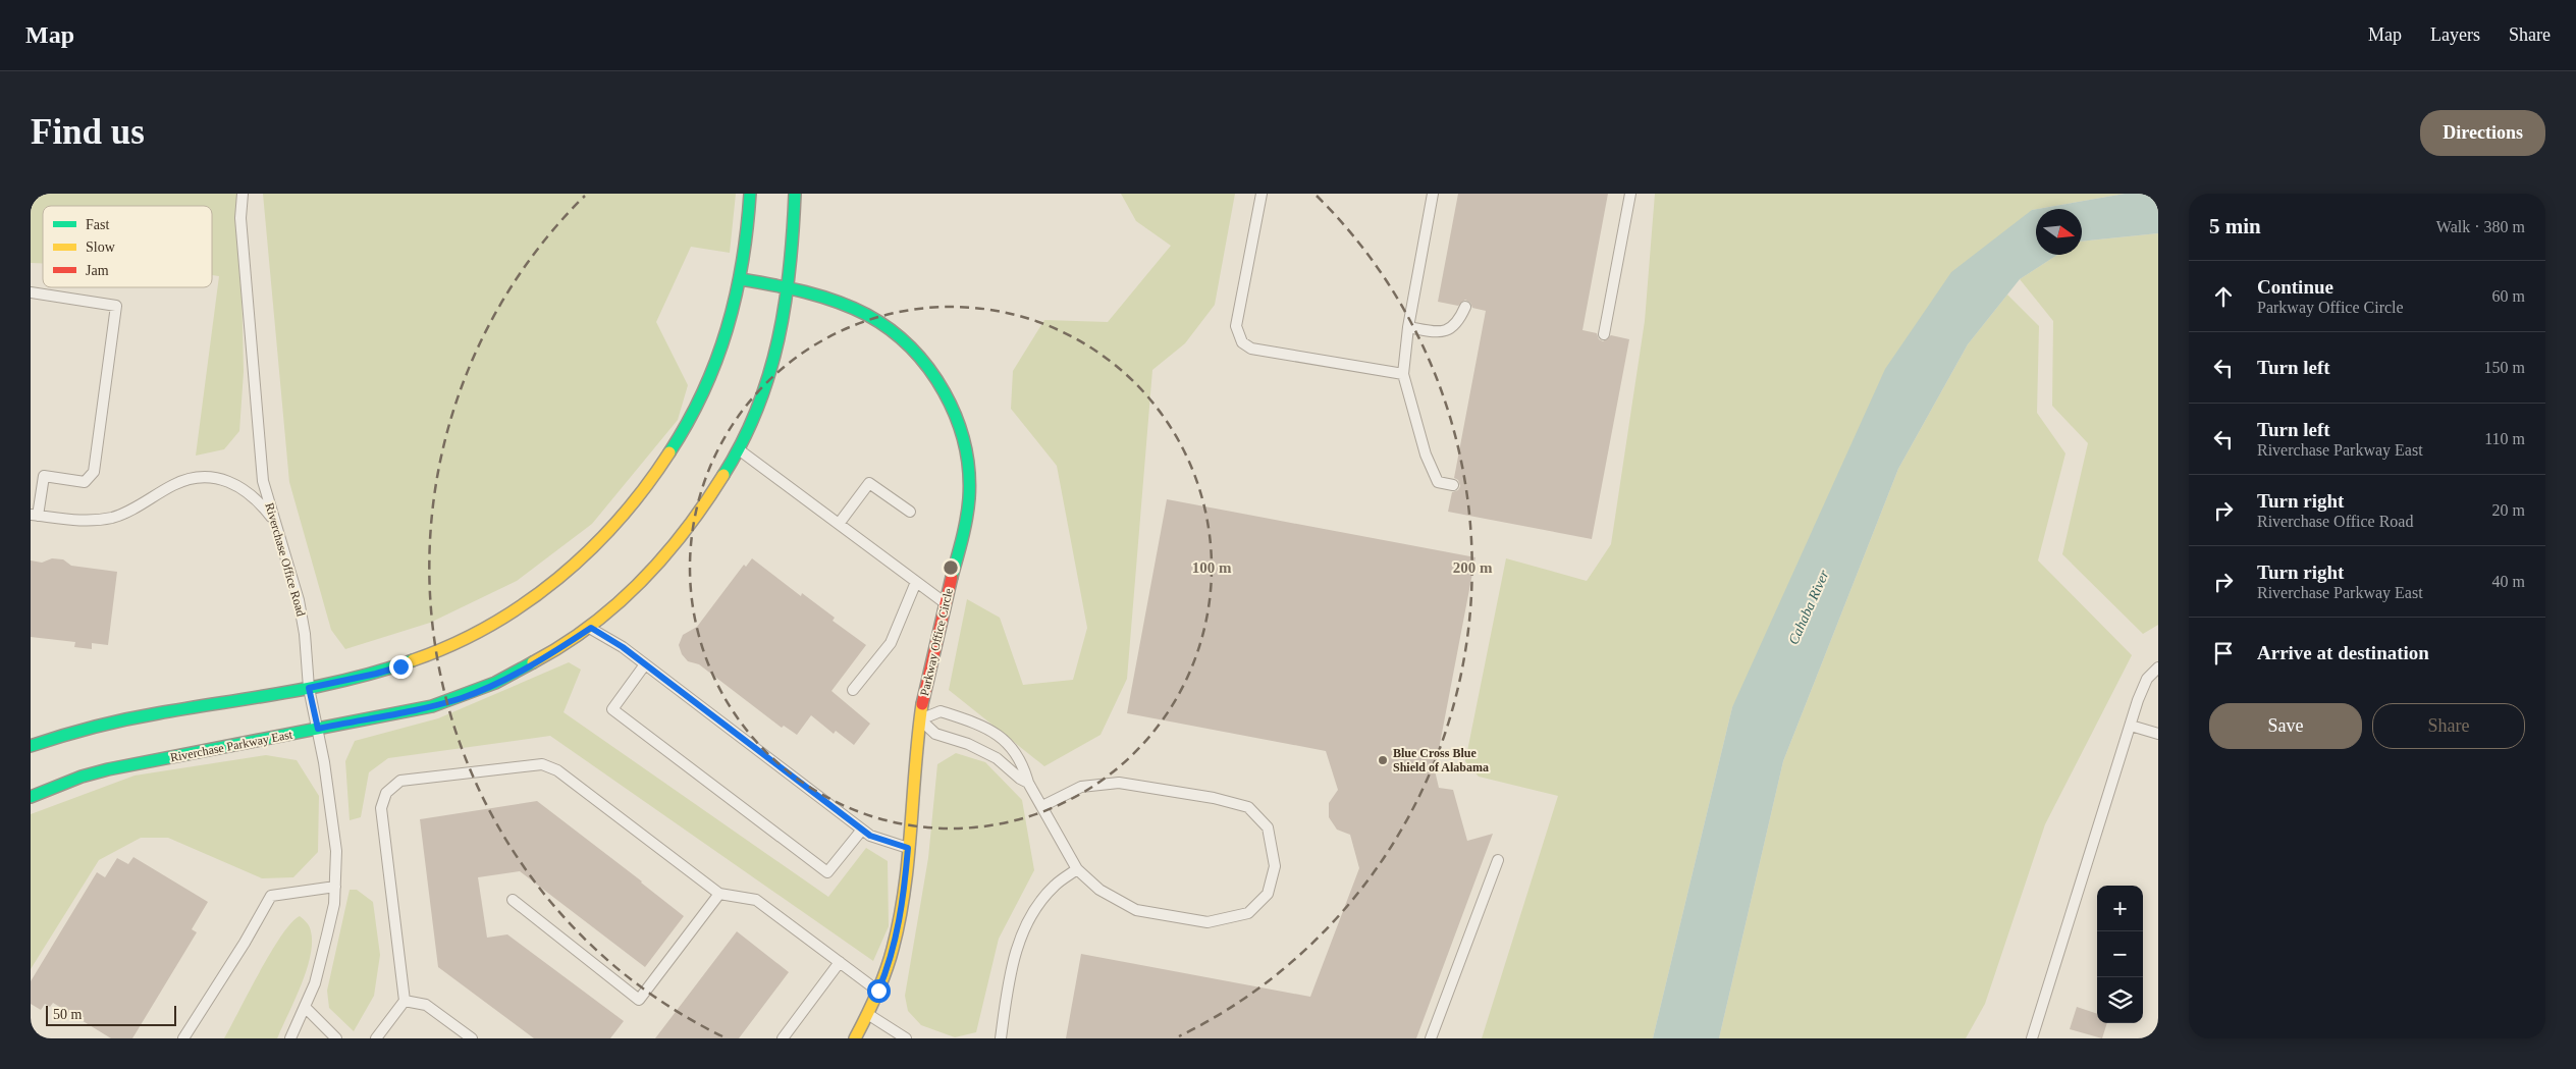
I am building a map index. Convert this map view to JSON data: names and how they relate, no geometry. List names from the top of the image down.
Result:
{
  "streets": {
    "street": ["Parkway Office Circle", "Riverchase Parkway East"],
    "lane": ["Riverchase Office Road"]
  },
  "crossings": [
    ["Riverchase Office Road", "Riverchase Parkway East"],
    ["Parkway Office Circle", "Riverchase Parkway East"]
  ],
  "water": ["Cahaba River"],
  "places": ["Blue Cross Blue Shield of Alabama"],
  "legend": ["Fast", "Slow", "Jam"],
  "scale_bar": "50 m",
  "north": "right",
  "page": {
    "header": "Map",
    "nav": ["Map", "Layers", "Share"],
    "buttons": [
      "Directions",
      ["Save", "Share"]
    ],
    "title": "Find us",
    "heading": ["5 min", "Walk · 380 m"],
    "list": [
      ["Continue", "Parkway Office Circle", "60 m"],
      ["Turn left", "150 m"],
      ["Turn left", "Riverchase Parkway East", "110 m"],
      ["Turn right", "Riverchase Office Road", "20 m"],
      ["Turn right", "Riverchase Parkway East", "40 m"],
      "Arrive at destination"
    ],
    "map_buttons": ["+", "−"],
    "scale": "50 m"
  },
  "rings": ["100 m", "200 m"]
}
